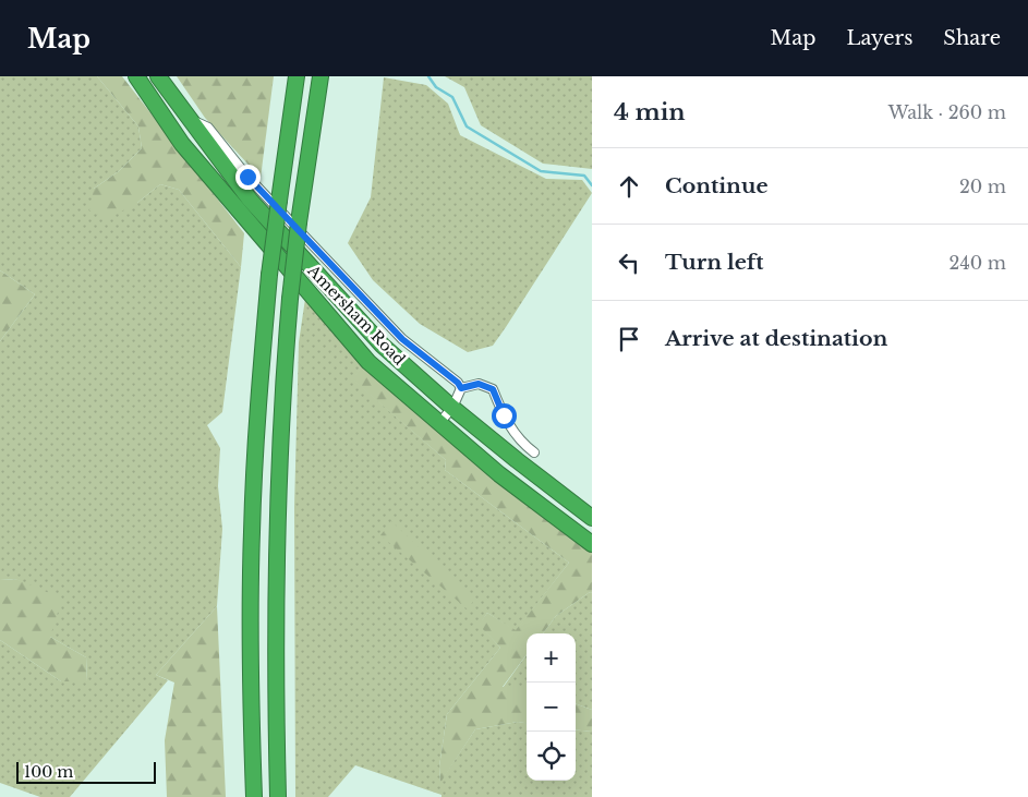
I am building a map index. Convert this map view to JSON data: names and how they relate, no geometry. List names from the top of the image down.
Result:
{
  "streets": {
    "highway": ["Amersham Road"]
  },
  "scale_bar": "100 m",
  "page": {
    "header": "Map",
    "nav": ["Map", "Layers", "Share"],
    "heading": ["4 min", "Walk · 260 m"],
    "list": [
      ["Continue", "20 m"],
      ["Turn left", "240 m"],
      "Arrive at destination"
    ],
    "map_buttons": ["+", "−"],
    "scale": "100 m"
  }
}
